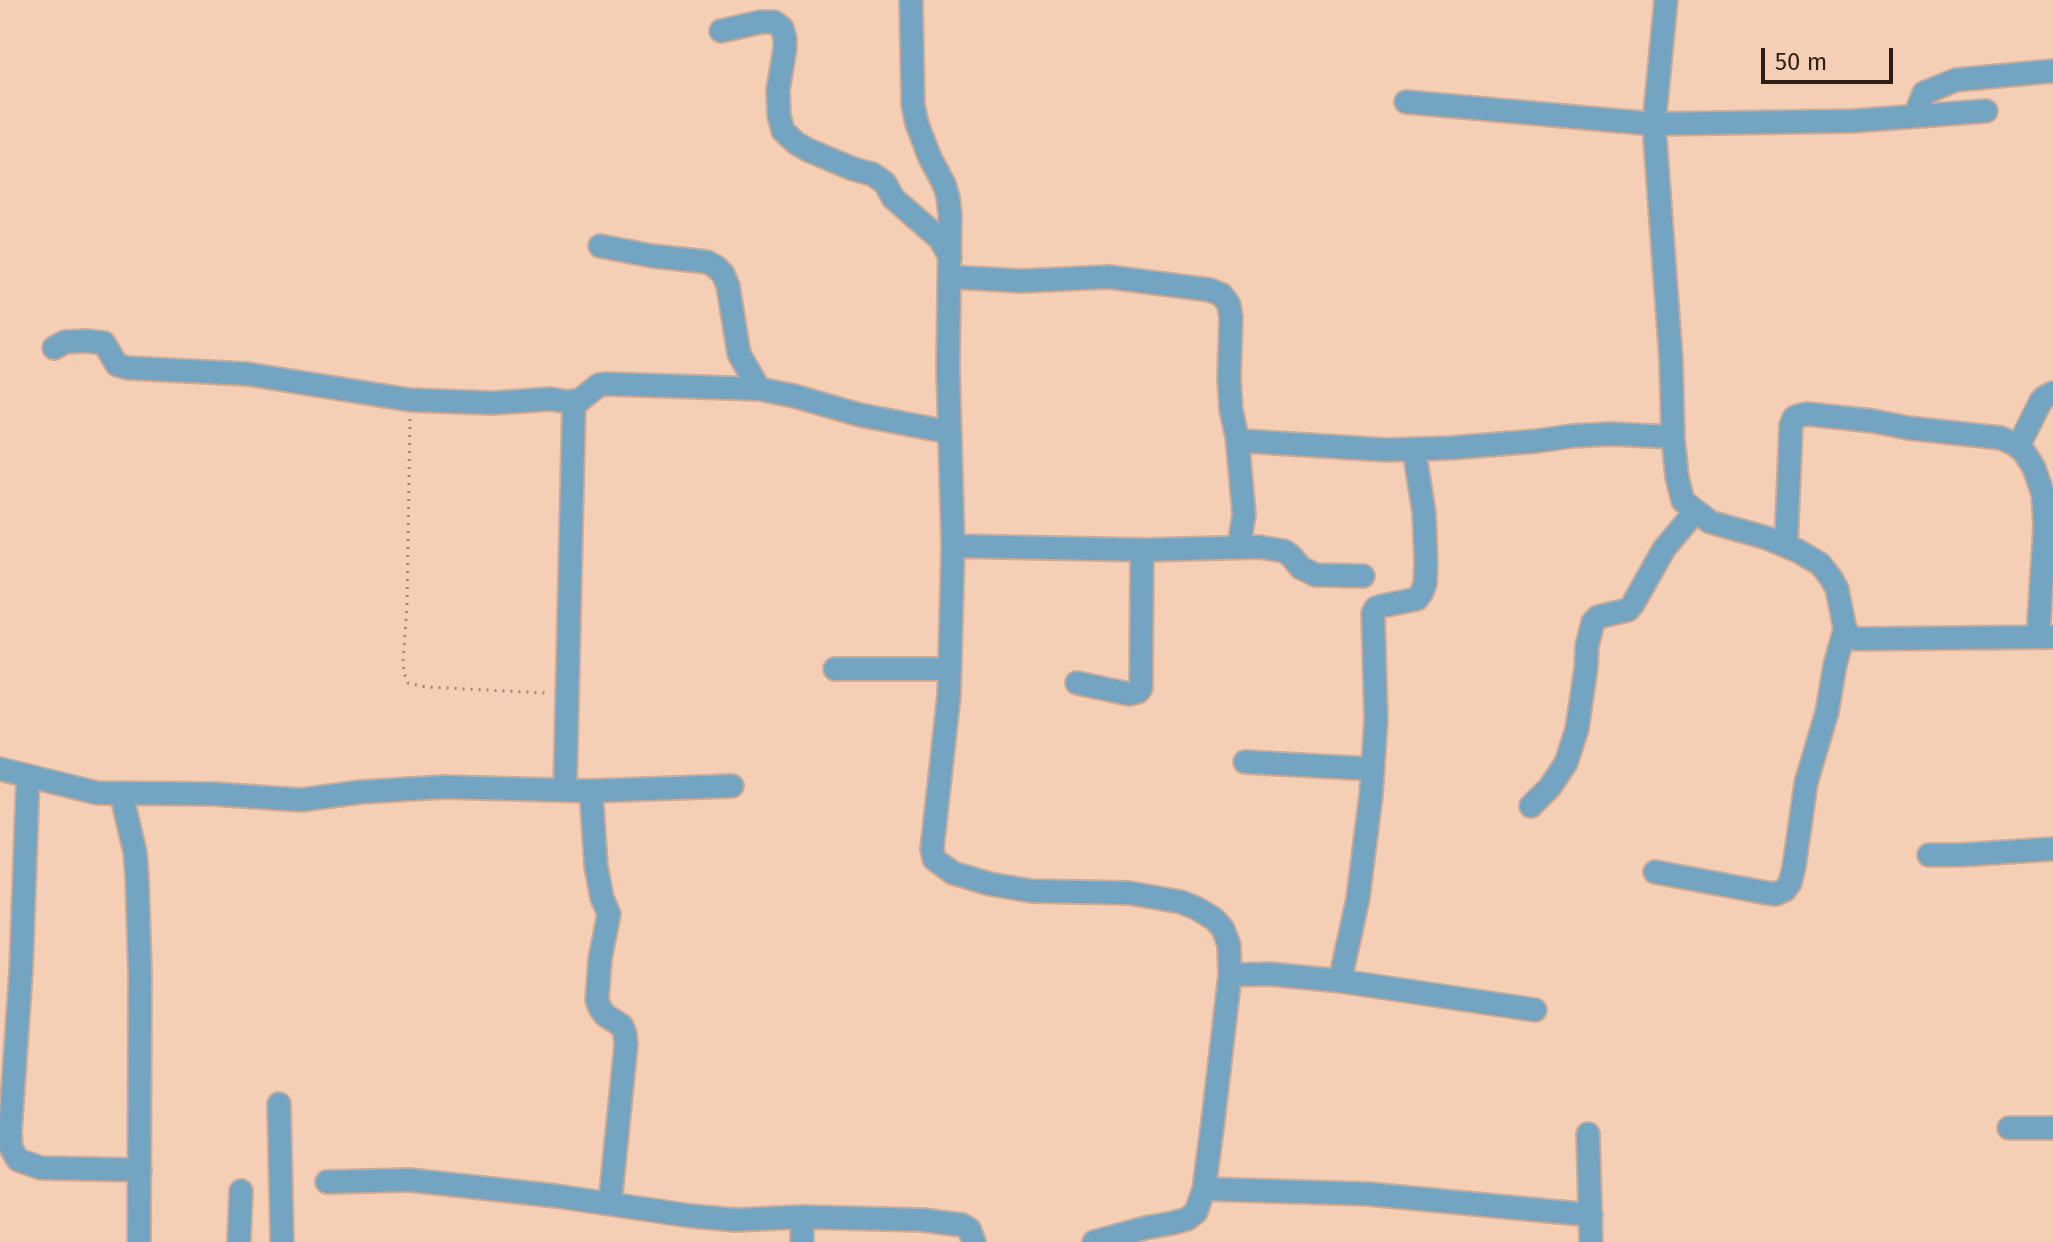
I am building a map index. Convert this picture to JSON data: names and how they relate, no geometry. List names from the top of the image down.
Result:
{
  "scale_bar": "50 m"
}
